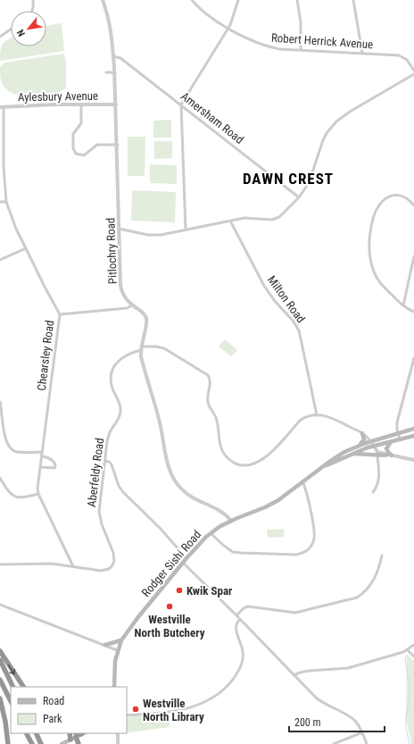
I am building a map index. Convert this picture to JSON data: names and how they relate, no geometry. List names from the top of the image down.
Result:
{
  "streets": {
    "main road": ["Rodger Sishi Road"],
    "street": [
      "Robert Herrick Avenue",
      "Aylesbury Avenue",
      "Amersham Road",
      "Pitlochry Road",
      "Milton Road",
      "Chearsley Road",
      "Aberfeldy Road"
    ]
  },
  "crossings": [
    ["Aylesbury Avenue", "Pitlochry Road"],
    ["Aylesbury Avenue", "Chearsley Road"],
    ["Amersham Road", "Pitlochry Road"],
    ["Pitlochry Road", "Aberfeldy Road"],
    ["Pitlochry Road", "Rodger Sishi Road"],
    ["Milton Road", "Aberfeldy Road"],
    ["Chearsley Road", "Aberfeldy Road"]
  ],
  "districts": ["DAWN CREST"],
  "places": ["Kwik Spar", "Westville North Butchery", "Westville North Library"],
  "legend": ["Road", "Park"],
  "scale_bar": "200 m",
  "north": "bottom left"
}
